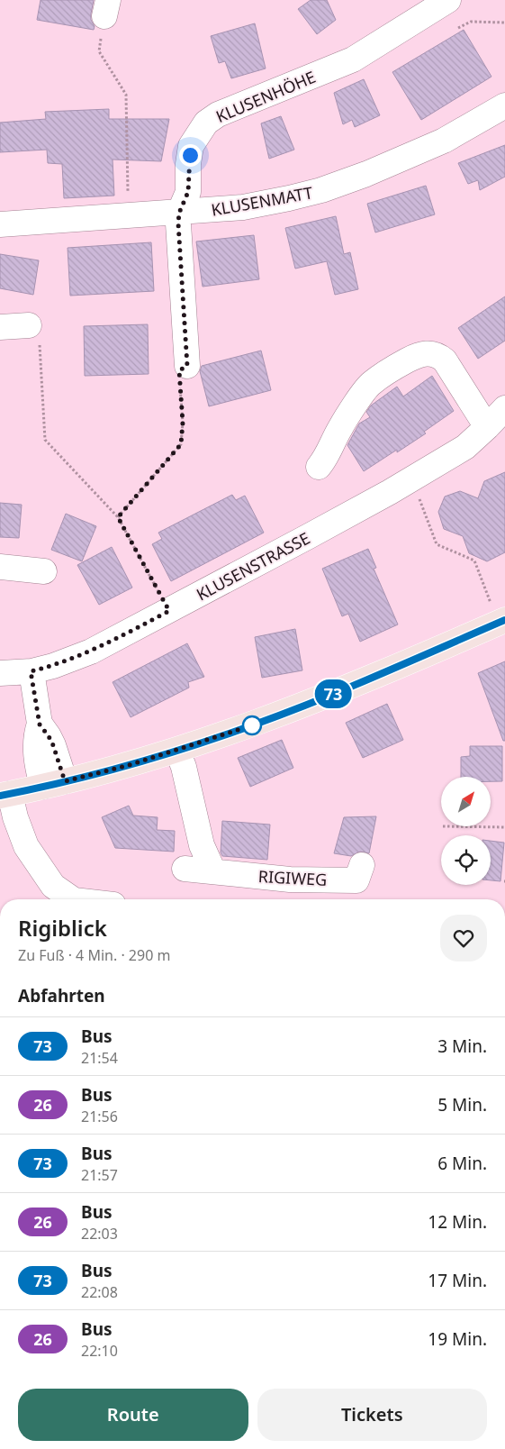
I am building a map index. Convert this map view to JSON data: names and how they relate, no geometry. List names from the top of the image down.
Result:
{
  "streets": {
    "street": [
      "KLUSENHÖHE",
      "KLUSENMATT",
      "KLUSENSTRASSE",
      "RIGIWEG"
    ]
  },
  "crossings": [
    ["KLUSENHÖHE", "KLUSENMATT"]
  ],
  "lines": ["bus line 73"],
  "north": "top right",
  "page": {
    "on_map": "73",
    "heading": [
      ["Rigiblick", "Zu Fuß · 4 Min. · 290 m"],
      "Abfahrten"
    ],
    "list": [
      {
        "mark": "73",
        "name": "Bus",
        "note": "21:54",
        "value": "3 Min."
      },
      {
        "mark": "26",
        "name": "Bus",
        "note": "21:56",
        "value": "5 Min."
      },
      {
        "mark": "73",
        "name": "Bus",
        "note": "21:57",
        "value": "6 Min."
      },
      {
        "mark": "26",
        "name": "Bus",
        "note": "22:03",
        "value": "12 Min."
      },
      {
        "mark": "73",
        "name": "Bus",
        "note": "22:08",
        "value": "17 Min."
      },
      {
        "mark": "26",
        "name": "Bus",
        "note": "22:10",
        "value": "19 Min."
      }
    ],
    "buttons": ["Route", "Tickets"]
  }
}
